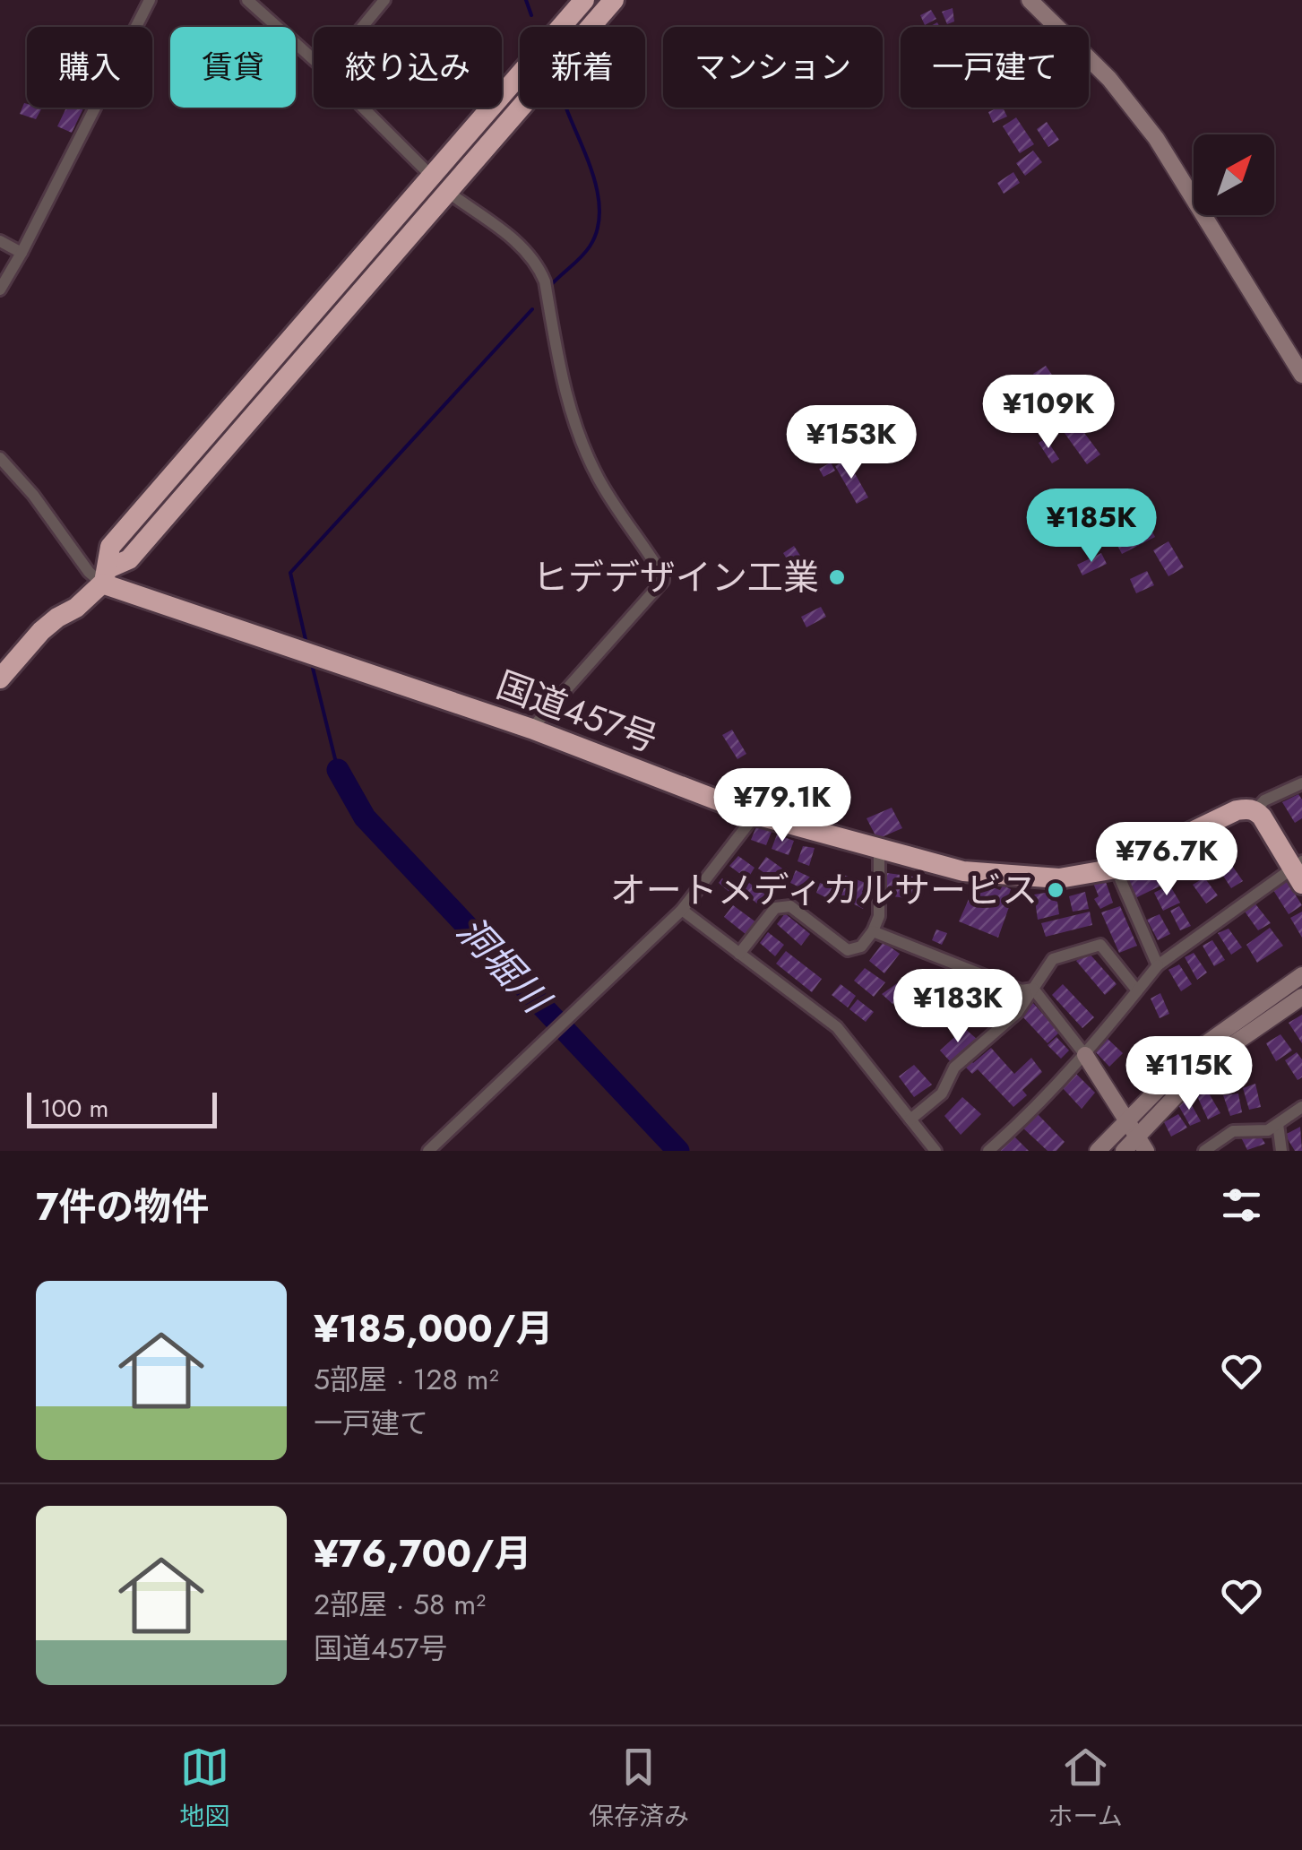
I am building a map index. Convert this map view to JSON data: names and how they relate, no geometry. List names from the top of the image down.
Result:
{
  "streets": {
    "highway": ["国道457号"]
  },
  "water": ["洞堀川"],
  "places": ["ヒデデザイン工業", "オートメディカルサービス"],
  "scale_bar": "100 m",
  "north": "top right",
  "page": {
    "chip": [
      "購入",
      "賃貸",
      "絞り込み",
      "新着",
      "マンション",
      "一戸建て"
    ],
    "price": [
      "¥109K",
      "¥153K",
      "¥185K",
      "¥79.1K",
      "¥76.7K",
      "¥183K",
      "¥115K"
    ],
    "scale": "100 m",
    "heading": "7件の物件",
    "list": [
      {
        "name": "¥185,000/月",
        "note": "5部屋 · 128 m² · 一戸建て"
      },
      {
        "name": "¥76,700/月",
        "note": "2部屋 · 58 m² · 国道457号"
      }
    ],
    "tabs": ["地図", "保存済み", "ホーム"]
  }
}
